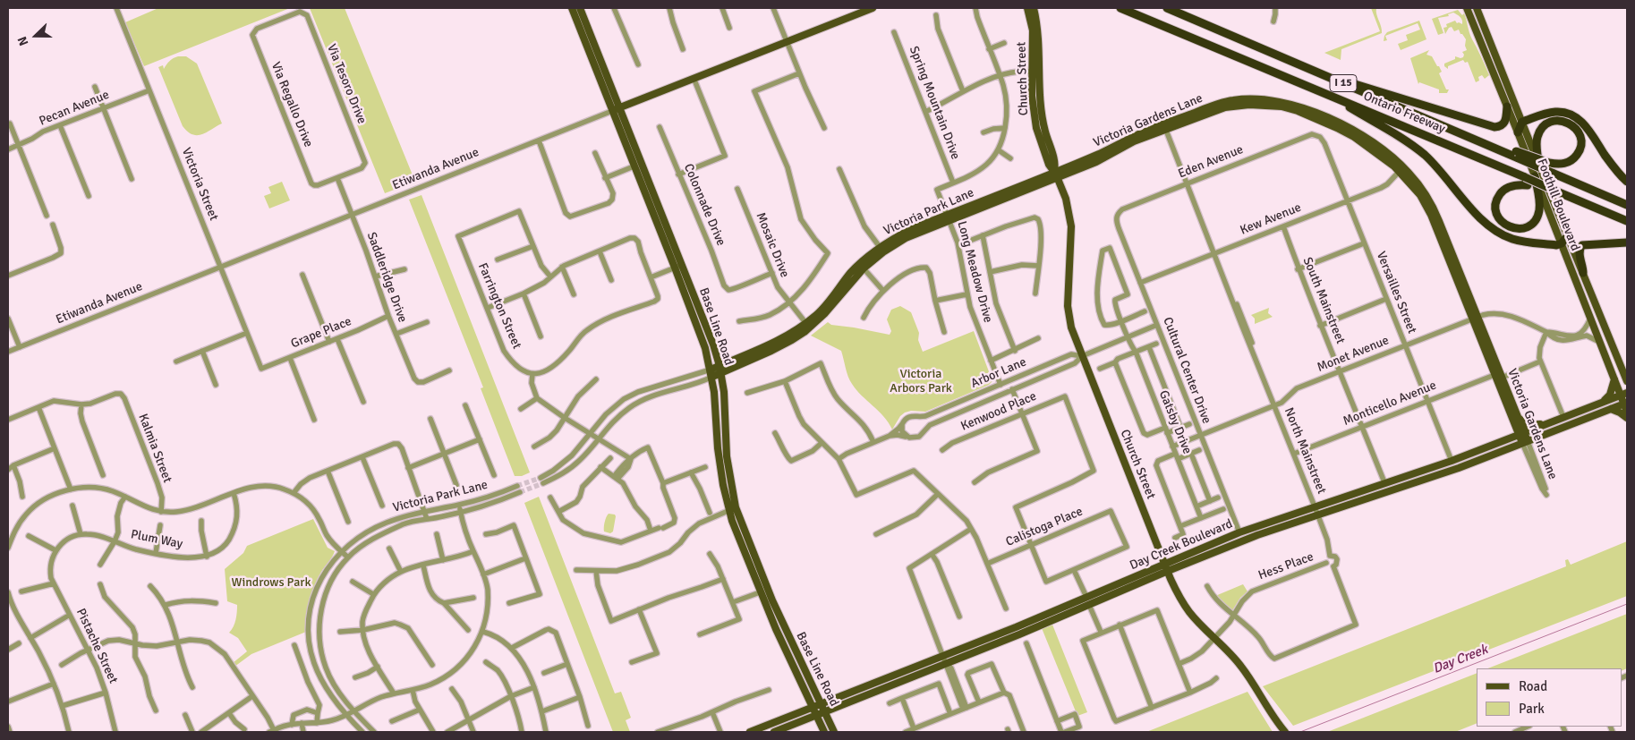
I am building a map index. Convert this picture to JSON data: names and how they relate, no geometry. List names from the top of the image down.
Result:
{
  "streets": {
    "highway": ["I 15", "Ontario Freeway"],
    "main road": [
      "Church Street",
      "Victoria Gardens Lane",
      "Etiwanda Avenue",
      "Foothill Boulevard",
      "Victoria Park Lane",
      "Base Line Road",
      "Day Creek Boulevard"
    ],
    "street": [
      "Via Tesoro Drive",
      "Spring Mountain Drive",
      "Via Regallo Drive",
      "Pecan Avenue",
      "Eden Avenue",
      "Victoria Street",
      "Colonnade Drive",
      "Kew Avenue",
      "Mosaic Drive",
      "Long Meadow Drive",
      "Saddleridge Drive",
      "Versailles Street",
      "South Mainstreet",
      "Farrington Street",
      "Grape Place",
      "Monet Avenue",
      "Cultural Center Drive",
      "Arbor Lane",
      "Monticello Avenue",
      "Kenwood Place",
      "Gatsby Drive",
      "Kalmia Street",
      "North Mainstreet",
      "Calistoga Place",
      "Plum Way",
      "Hess Place",
      "Pistache Street"
    ]
  },
  "crossings": [
    ["Church Street", "Victoria Gardens Lane"],
    ["Church Street", "Victoria Park Lane"],
    ["Church Street", "Arbor Lane"],
    ["Church Street", "Day Creek Boulevard"],
    ["Church Street", "Hess Place"],
    ["Via Tesoro Drive", "Via Regallo Drive"],
    ["Via Tesoro Drive", "Saddleridge Drive"],
    ["Spring Mountain Drive", "Long Meadow Drive"],
    ["Via Regallo Drive", "Saddleridge Drive"],
    ["Pecan Avenue", "Victoria Street"],
    ["Victoria Gardens Lane", "Victoria Park Lane"],
    ["Victoria Gardens Lane", "Kew Avenue"],
    ["Victoria Gardens Lane", "Monet Avenue"],
    ["Victoria Gardens Lane", "Monticello Avenue"],
    ["Victoria Gardens Lane", "North Mainstreet"],
    ["Victoria Gardens Lane", "Day Creek Boulevard"],
    ["Eden Avenue", "Versailles Street"],
    ["Eden Avenue", "Cultural Center Drive"],
    ["Eden Avenue", "North Mainstreet"],
    ["Etiwanda Avenue", "Victoria Street"],
    ["Etiwanda Avenue", "Saddleridge Drive"],
    ["Etiwanda Avenue", "Base Line Road"],
    ["Victoria Street", "Grape Place"],
    ["Colonnade Drive", "Mosaic Drive"],
    ["Foothill Boulevard", "Monet Avenue"],
    ["Foothill Boulevard", "Day Creek Boulevard"],
    ["Victoria Park Lane", "Mosaic Drive"],
    ["Victoria Park Lane", "Long Meadow Drive"],
    ["Victoria Park Lane", "Base Line Road"],
    ["Kew Avenue", "Versailles Street"],
    ["Kew Avenue", "South Mainstreet"],
    ["Kew Avenue", "Cultural Center Drive"],
    ["Kew Avenue", "North Mainstreet"],
    ["Long Meadow Drive", "Arbor Lane"],
    ["Saddleridge Drive", "Grape Place"],
    ["Versailles Street", "Monet Avenue"],
    ["Versailles Street", "Monticello Avenue"],
    ["Versailles Street", "Day Creek Boulevard"],
    ["South Mainstreet", "Monet Avenue"],
    ["South Mainstreet", "Monticello Avenue"],
    ["South Mainstreet", "Day Creek Boulevard"],
    ["Base Line Road", "Day Creek Boulevard"],
    ["Monet Avenue", "Cultural Center Drive"],
    ["Monet Avenue", "Gatsby Drive"],
    ["Monet Avenue", "North Mainstreet"],
    ["Cultural Center Drive", "Arbor Lane"],
    ["Cultural Center Drive", "Day Creek Boulevard"],
    ["Arbor Lane", "Gatsby Drive"],
    ["Monticello Avenue", "North Mainstreet"],
    ["Kenwood Place", "Calistoga Place"],
    ["North Mainstreet", "Day Creek Boulevard"],
    ["North Mainstreet", "Hess Place"]
  ],
  "water": ["Day Creek"],
  "parks": ["Victoria Arbors Park", "Windrows Park"],
  "legend": ["Road", "Park"],
  "north": "left"
}
